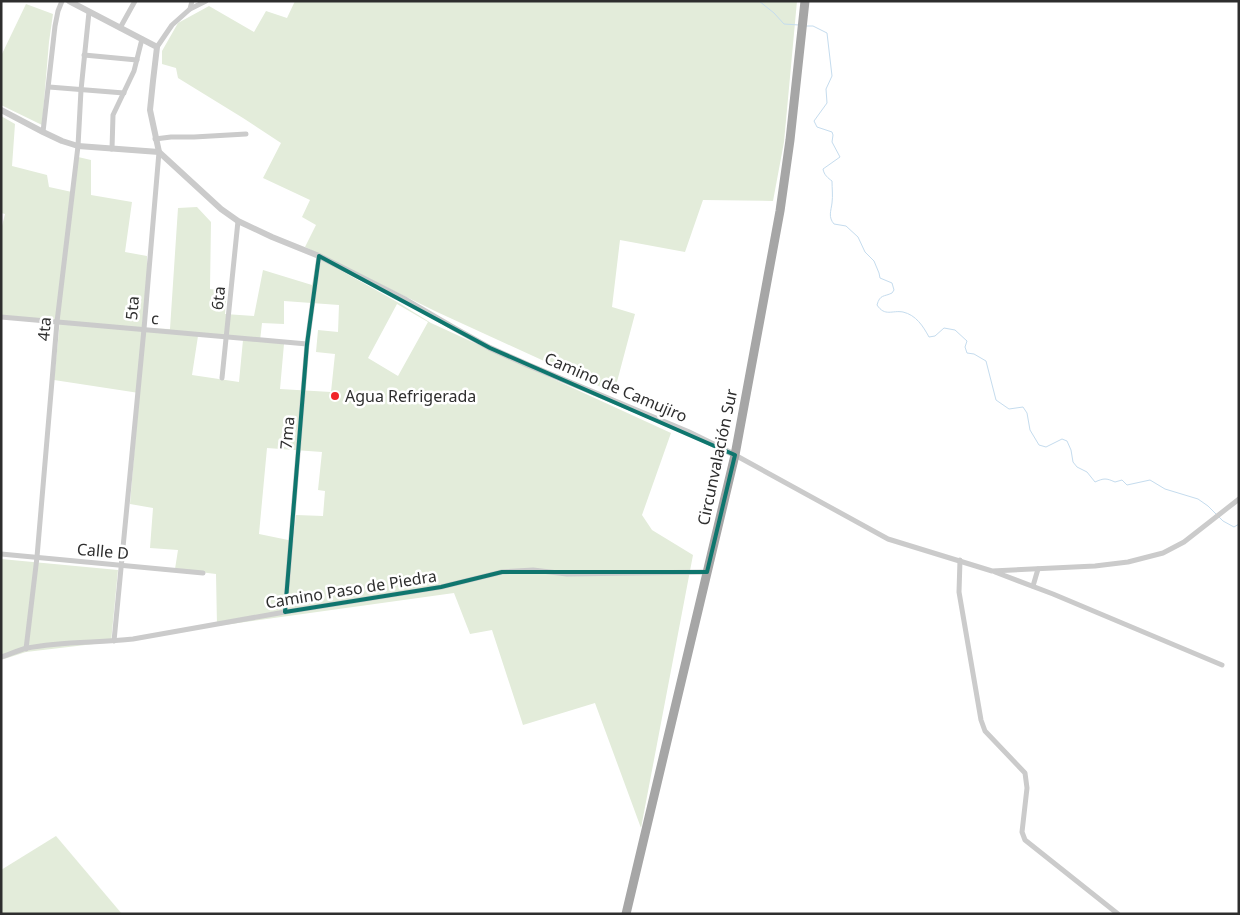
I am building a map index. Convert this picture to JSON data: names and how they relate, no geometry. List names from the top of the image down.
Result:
{
  "streets": {
    "main road": ["Circunvalación Sur"],
    "street": [
      "6ta",
      "5ta",
      "c",
      "4ta",
      "Camino de Camujiro",
      "7ma",
      "Calle D",
      "Camino Paso de Piedra"
    ]
  },
  "crossings": [
    ["6ta", "c"],
    ["6ta", "Camino de Camujiro"],
    ["5ta", "c"],
    ["5ta", "Camino de Camujiro"],
    ["5ta", "Calle D"],
    ["5ta", "Camino Paso de Piedra"],
    ["c", "4ta"],
    ["c", "7ma"],
    ["4ta", "Calle D"],
    ["4ta", "Camino Paso de Piedra"],
    ["Camino de Camujiro", "7ma"],
    ["Camino de Camujiro", "Circunvalación Sur"],
    ["7ma", "Camino Paso de Piedra"],
    ["Circunvalación Sur", "Camino Paso de Piedra"]
  ],
  "places": ["Agua Refrigerada"]
}
